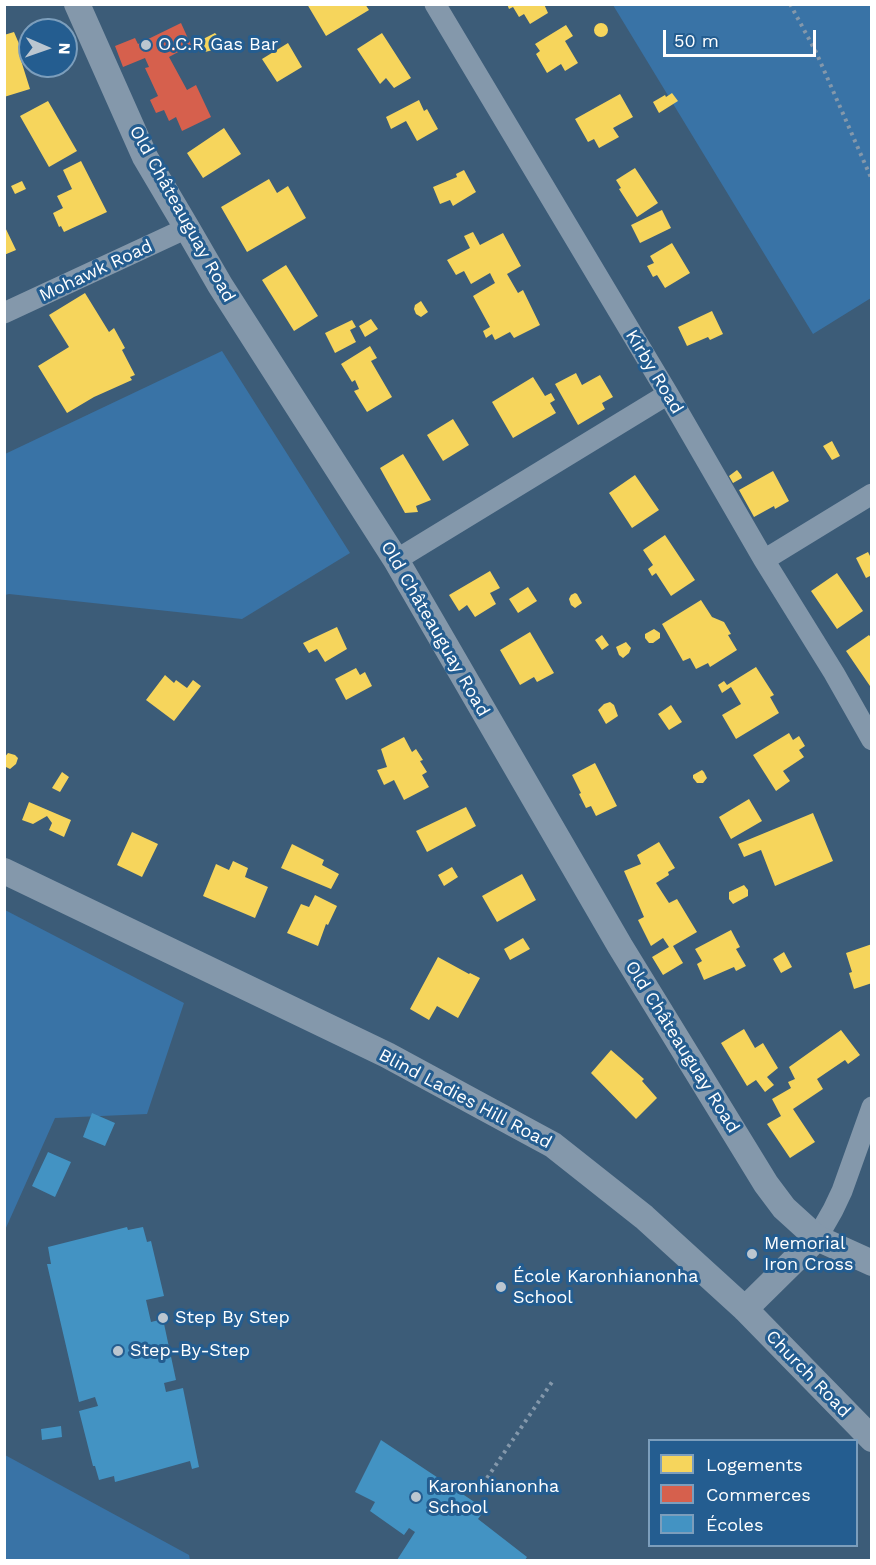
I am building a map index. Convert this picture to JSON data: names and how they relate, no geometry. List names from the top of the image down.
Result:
{
  "streets": {
    "street": [
      "Old Châteauguay Road",
      "Mohawk Road",
      "Kirby Road",
      "Blind Ladies Hill Road",
      "Church Road"
    ]
  },
  "crossings": [
    ["Old Châteauguay Road", "Mohawk Road"],
    ["Blind Ladies Hill Road", "Church Road"]
  ],
  "places": [
    "O.C.R Gas Bar",
    "Memorial Iron Cross",
    "École Karonhianonha School",
    "Step By Step",
    "Step-By-Step",
    "Karonhianonha School"
  ],
  "legend": ["Logements", "Commerces", "Écoles"],
  "scale_bar": "50 m",
  "north": "right"
}
